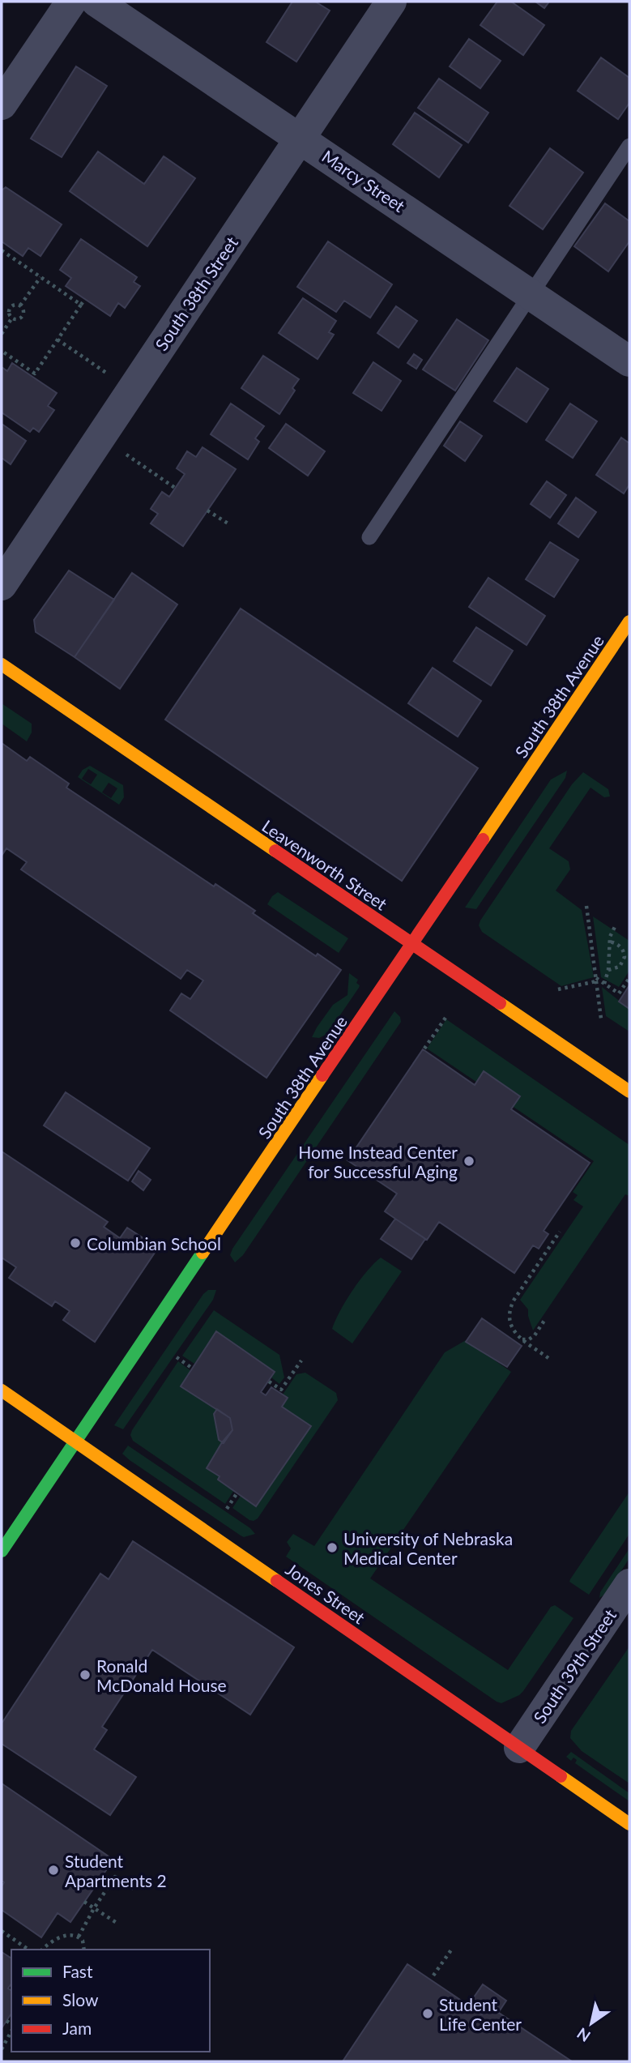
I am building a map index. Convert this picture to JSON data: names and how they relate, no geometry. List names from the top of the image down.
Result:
{
  "streets": {
    "street": [
      "Marcy Street",
      "South 38th Street",
      "South 38th Avenue",
      "Leavenworth Street",
      "Jones Street",
      "South 39th Street"
    ]
  },
  "crossings": [
    ["Marcy Street", "South 38th Street"],
    ["South 38th Avenue", "Leavenworth Street"],
    ["South 38th Avenue", "Jones Street"],
    ["Jones Street", "South 39th Street"]
  ],
  "places": [
    "Home Instead Center for Successful Aging",
    "Columbian School",
    "University of Nebraska Medical Center",
    "Ronald McDonald House",
    "Student Apartments 2",
    "Student Life Center"
  ],
  "legend": ["Fast", "Slow", "Jam"],
  "north": "bottom left"
}
